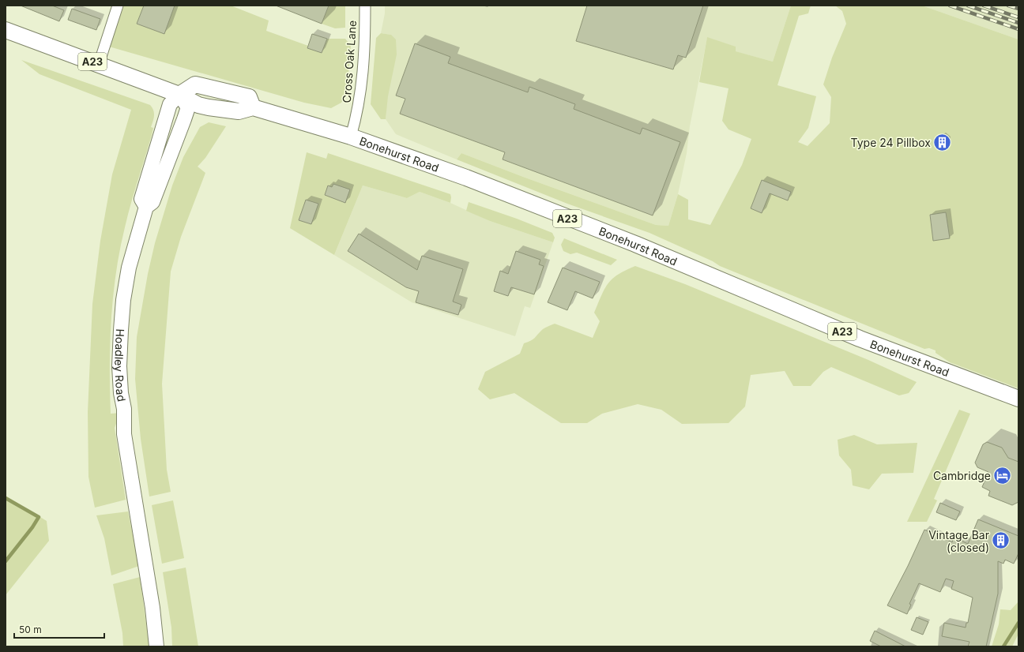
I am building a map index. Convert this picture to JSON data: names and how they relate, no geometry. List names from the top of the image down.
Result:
{
  "streets": {
    "main road": ["A23", "Bonehurst Road"],
    "street": ["Cross Oak Lane", "Hoadley Road"]
  },
  "crossings": [
    ["Cross Oak Lane", "Bonehurst Road"],
    ["Bonehurst Road", "Hoadley Road"]
  ],
  "places": {
    "building": ["Type 24 Pillbox", "Vintage Bar (closed)"],
    "hotel": ["Cambridge"]
  },
  "scale_bar": "50 m"
}
